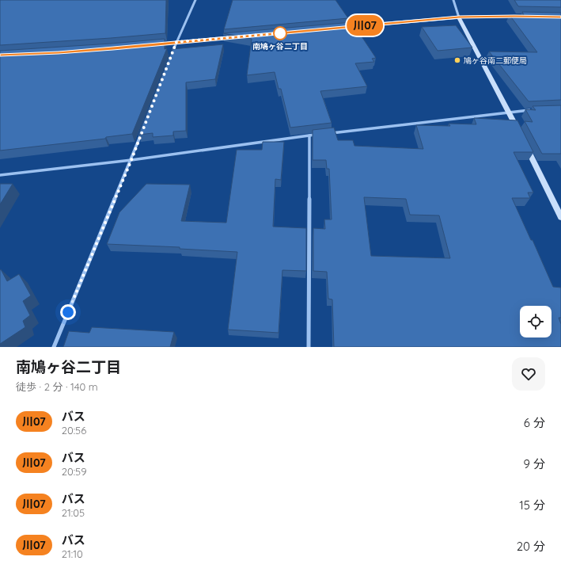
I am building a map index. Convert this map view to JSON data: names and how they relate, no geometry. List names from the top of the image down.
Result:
{
  "places": ["南鳩ヶ谷二丁目", "鳩ヶ谷南二郵便局"],
  "lines": ["bus line 川07"],
  "page": {
    "on_map": "川07",
    "heading": ["南鳩ヶ谷二丁目", "徒歩 · 2 分 · 140 m"],
    "list": [
      {
        "mark": "川07",
        "name": "バス",
        "note": "20:56",
        "value": "6 分"
      },
      {
        "mark": "川07",
        "name": "バス",
        "note": "20:59",
        "value": "9 分"
      },
      {
        "mark": "川07",
        "name": "バス",
        "note": "21:05",
        "value": "15 分"
      },
      {
        "mark": "川07",
        "name": "バス",
        "note": "21:10",
        "value": "20 分"
      }
    ]
  }
}
